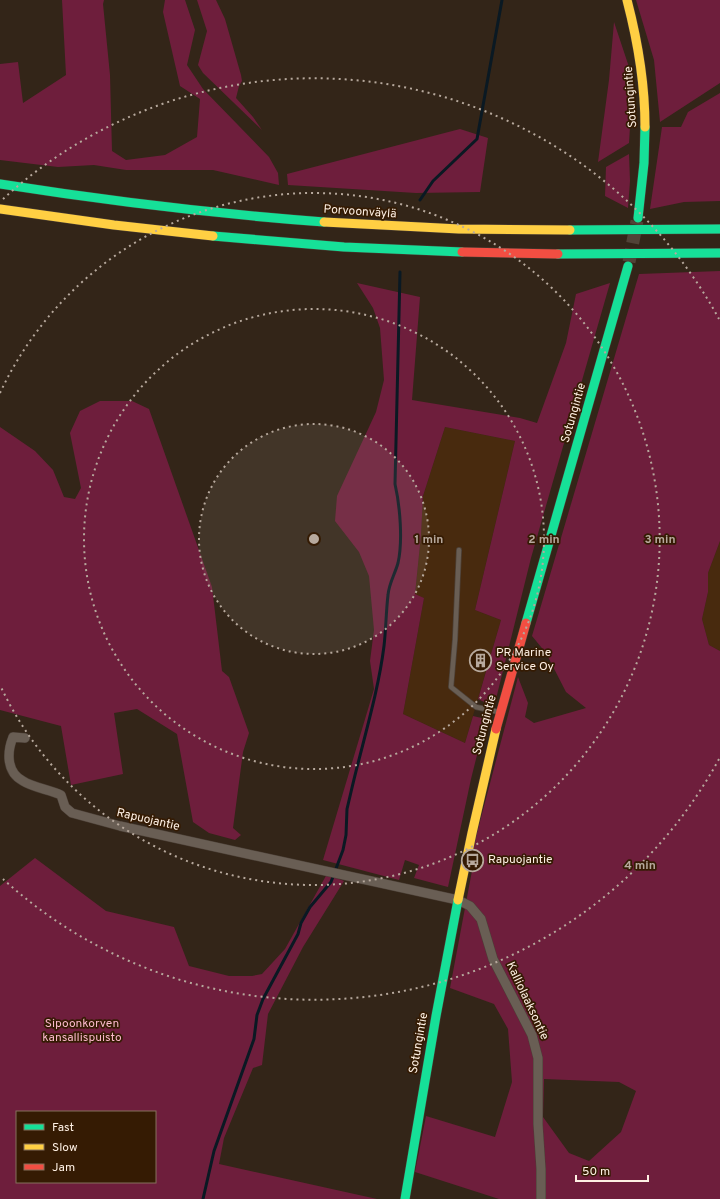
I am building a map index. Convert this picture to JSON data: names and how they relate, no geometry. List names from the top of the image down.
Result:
{
  "streets": {
    "main road": ["Sotungintie", "Porvoonväylä"],
    "street": ["Rapuojantie", "Kalliolaaksontie"]
  },
  "crossings": [
    ["Sotungintie", "Rapuojantie"],
    ["Sotungintie", "Kalliolaaksontie"],
    ["Rapuojantie", "Kalliolaaksontie"]
  ],
  "parks": ["Sipoonkorven kansallispuisto"],
  "places": {
    "building": ["PR Marine Service Oy"],
    "bus stop": ["Rapuojantie"]
  },
  "legend": ["Fast", "Slow", "Jam"],
  "scale_bar": "50 m",
  "rings": [
    "1 min",
    "2 min",
    "3 min",
    "4 min"
  ]
}
